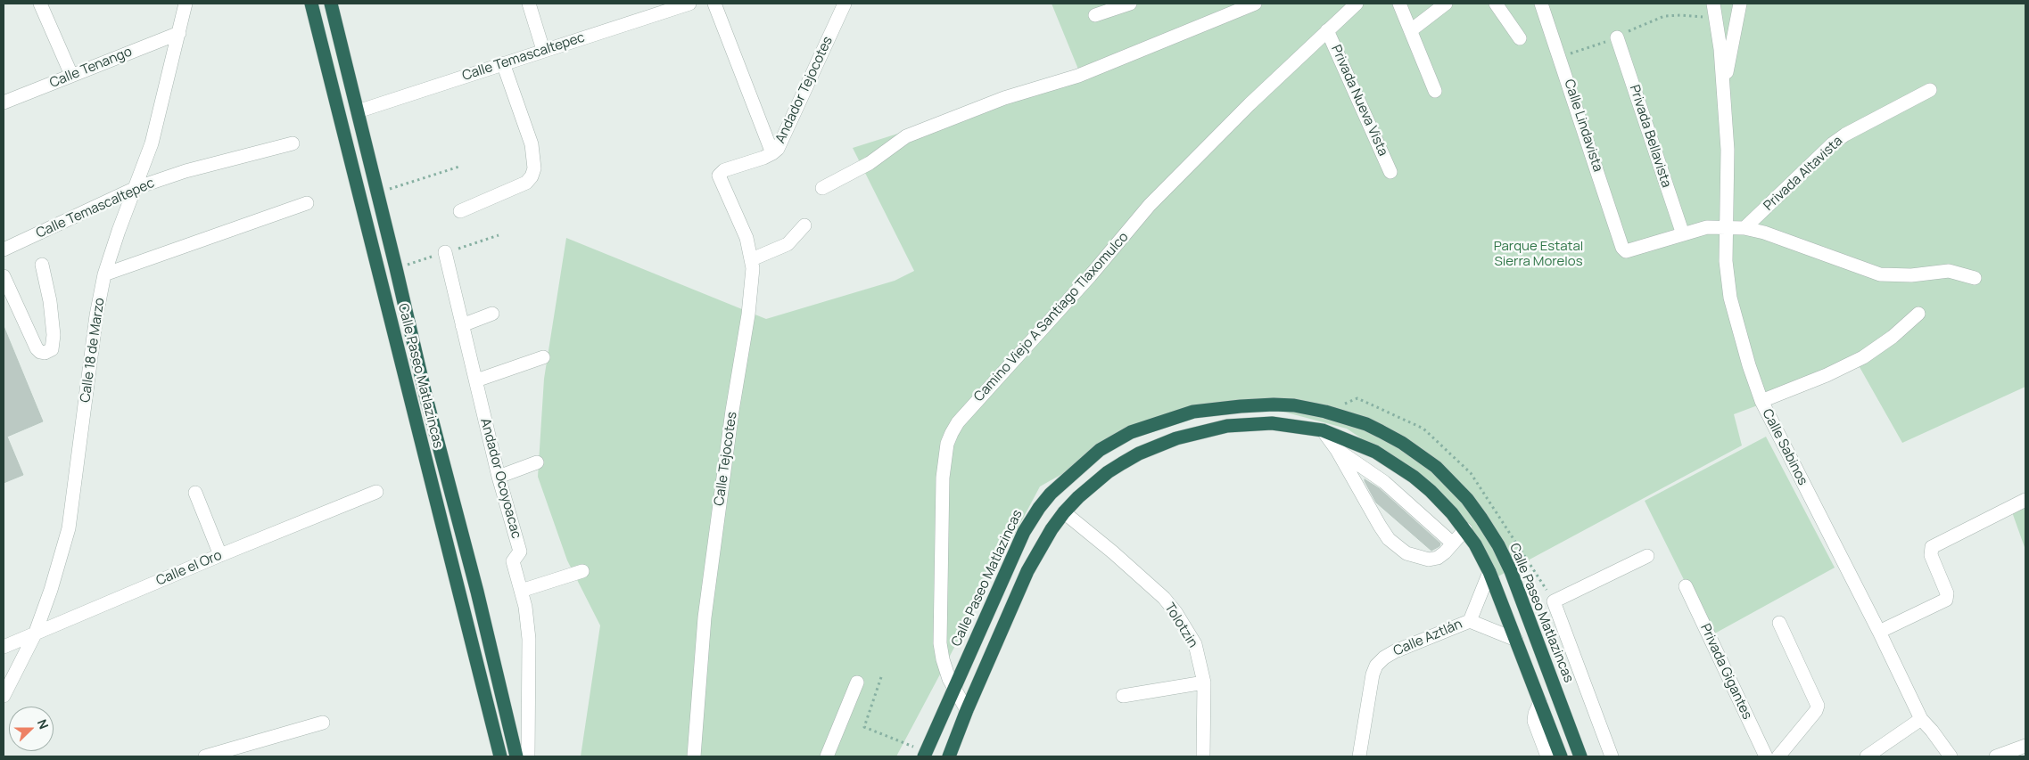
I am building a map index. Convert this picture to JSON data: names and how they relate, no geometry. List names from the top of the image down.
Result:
{
  "streets": {
    "highway": ["Calle Paseo Matlazincas"],
    "street": [
      "Calle Temascaltepec",
      "Calle Tenango",
      "Andador Tejocotes",
      "Privada Nueva Vista",
      "Calle Lindavista",
      "Privada Bellavista",
      "Privada Altavista",
      "Camino Viejo A Santiago Tlaxomulco",
      "Calle 18 de Marzo",
      "Calle Sabinos",
      "Calle Tejocotes",
      "Andador Ocoyoacac",
      "Calle el Oro",
      "Tolotzin",
      "Calle Aztlán",
      "Privada Gigantes"
    ]
  },
  "crossings": [
    ["Calle Temascaltepec", "Calle 18 de Marzo"],
    ["Calle Temascaltepec", "Calle Paseo Matlazincas"],
    ["Calle Tenango", "Calle 18 de Marzo"],
    ["Andador Tejocotes", "Calle Tejocotes"],
    ["Privada Nueva Vista", "Camino Viejo A Santiago Tlaxomulco"],
    ["Calle Lindavista", "Privada Bellavista"],
    ["Camino Viejo A Santiago Tlaxomulco", "Calle Paseo Matlazincas"],
    ["Calle 18 de Marzo", "Calle el Oro"]
  ],
  "parks": ["Parque Estatal Sierra Morelos"],
  "north": "right"
}
